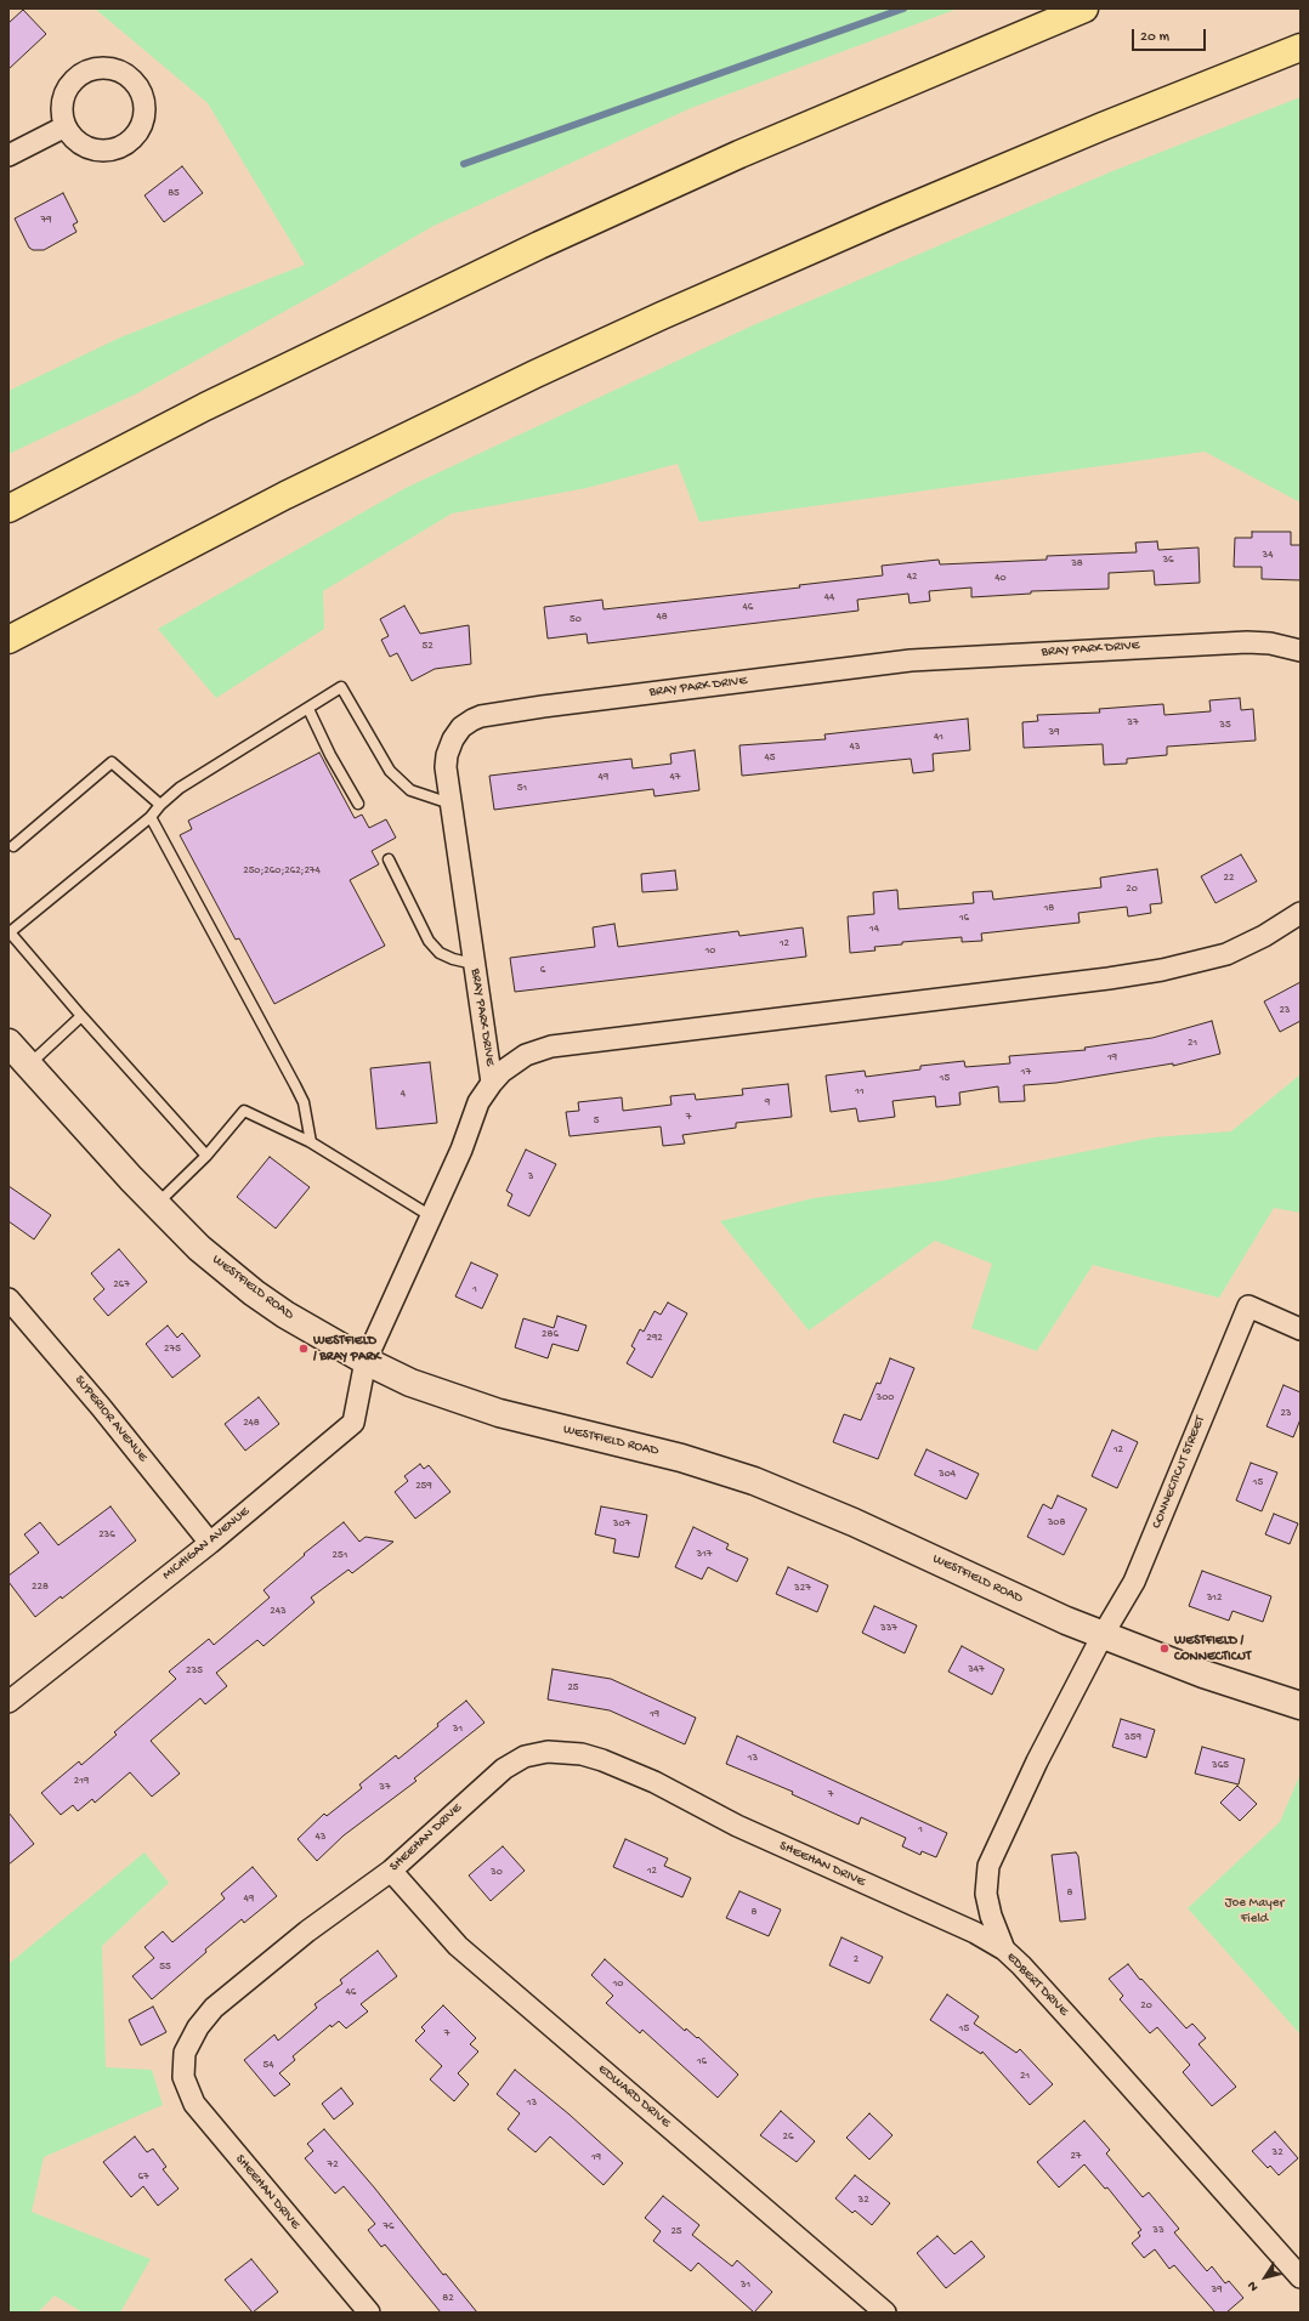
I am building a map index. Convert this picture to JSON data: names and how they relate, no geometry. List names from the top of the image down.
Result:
{
  "streets": {
    "main road": ["WESTFIELD ROAD"],
    "street": [
      "BRAY PARK DRIVE",
      "SUPERIOR AVENUE",
      "CONNECTICUT STREET",
      "MICHIGAN AVENUE",
      "SHEEHAN DRIVE",
      "EDBERT DRIVE",
      "EDWARD DRIVE"
    ]
  },
  "crossings": [
    ["BRAY PARK DRIVE", "WESTFIELD ROAD"],
    ["BRAY PARK DRIVE", "MICHIGAN AVENUE"],
    ["WESTFIELD ROAD", "CONNECTICUT STREET"],
    ["WESTFIELD ROAD", "MICHIGAN AVENUE"],
    ["WESTFIELD ROAD", "EDBERT DRIVE"],
    ["SUPERIOR AVENUE", "MICHIGAN AVENUE"],
    ["CONNECTICUT STREET", "EDBERT DRIVE"],
    ["SHEEHAN DRIVE", "EDBERT DRIVE"],
    ["SHEEHAN DRIVE", "EDWARD DRIVE"]
  ],
  "parks": ["Joe Mayer Field"],
  "places": ["WESTFIELD / BRAY PARK", "WESTFIELD / CONNECTICUT"],
  "house_numbers": [
    "85",
    "79",
    "34",
    "36",
    "38",
    "42",
    "40",
    "44",
    "46",
    "48",
    "50",
    "52",
    "37",
    "35",
    "39",
    "41",
    "43",
    "45",
    "49",
    "47",
    "51",
    "250;260;262;274",
    "22",
    "20",
    "18",
    "16",
    "14",
    "12",
    "10",
    "6",
    "23",
    "21",
    "19",
    "17",
    "15",
    "11",
    "4",
    "9",
    "7",
    "5",
    "3",
    "267",
    "1",
    "286",
    "292",
    "275",
    "300",
    "23",
    "248",
    "12",
    "304",
    "15",
    "259",
    "308",
    "307",
    "236",
    "317",
    "251",
    "228",
    "327",
    "312",
    "243",
    "337",
    "347",
    "235",
    "25",
    "19",
    "31",
    "359",
    "13",
    "365",
    "219",
    "37",
    "7",
    "1",
    "43",
    "12",
    "30",
    "8",
    "49",
    "8",
    "2",
    "55",
    "10",
    "46",
    "20",
    "15",
    "7",
    "16",
    "54",
    "21",
    "13",
    "26",
    "32",
    "27",
    "19",
    "72",
    "67",
    "32",
    "76",
    "33",
    "25",
    "31",
    "39",
    "82"
  ],
  "scale_bar": "20 m",
  "north": "bottom left"
}
